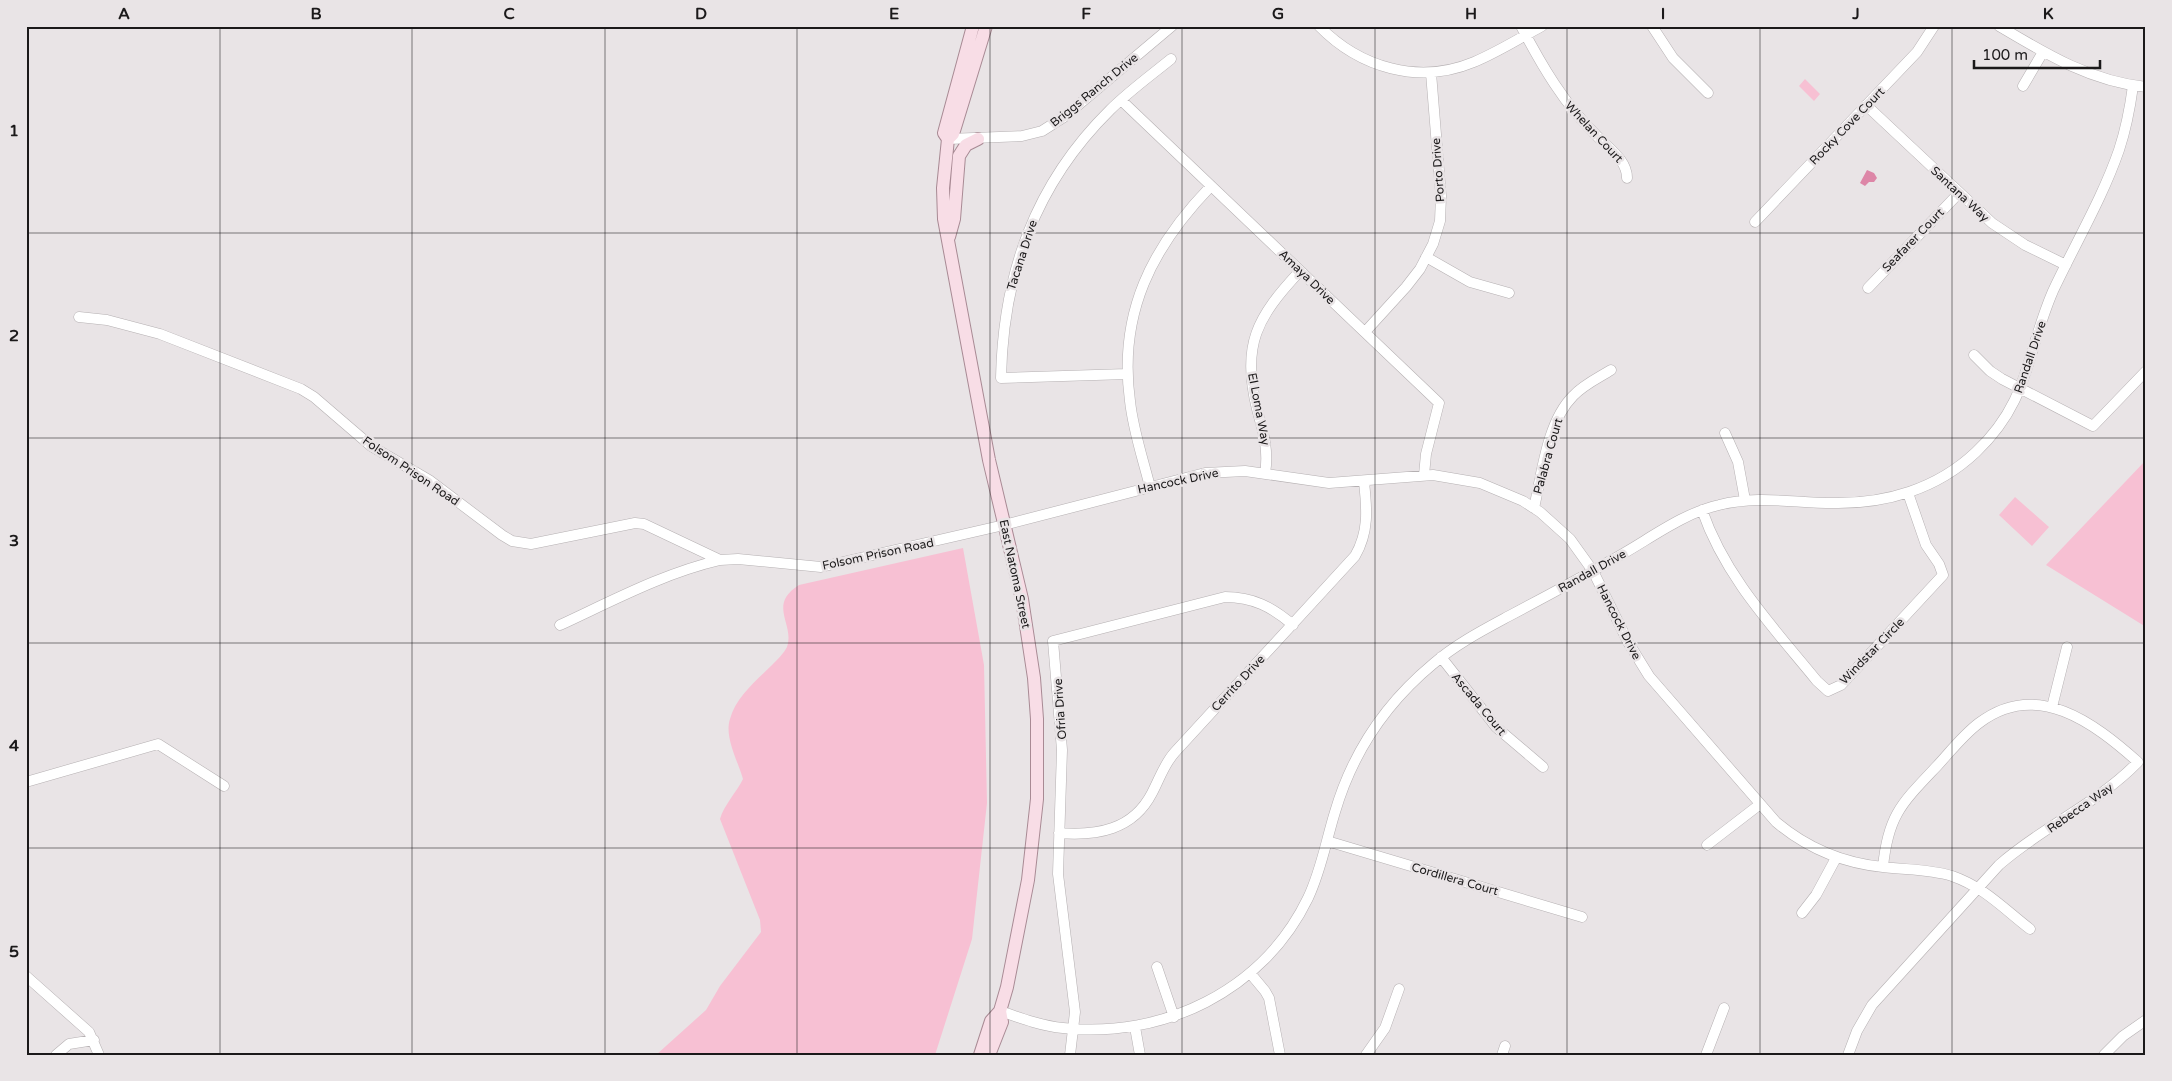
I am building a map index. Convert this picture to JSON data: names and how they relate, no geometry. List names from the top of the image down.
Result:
{
  "streets": {
    "main road": ["East Natoma Street"],
    "street": [
      "Briggs Ranch Drive",
      "Rocky Cove Court",
      "Whelan Court",
      "Porto Drive",
      "Santana Way",
      "Seafarer Court",
      "Tacana Drive",
      "Amaya Drive",
      "Randall Drive",
      "El Loma Way",
      "Palabra Court",
      "Folsom Prison Road",
      "Hancock Drive",
      "Windstar Circle",
      "Cerrito Drive",
      "Ascada Court",
      "Ofria Drive",
      "Rebecca Way",
      "Cordillera Court"
    ]
  },
  "crossings": [
    ["Briggs Ranch Drive", "East Natoma Street"],
    ["Rocky Cove Court", "Santana Way"],
    ["Porto Drive", "Amaya Drive"],
    ["Santana Way", "Seafarer Court"],
    ["Santana Way", "Randall Drive"],
    ["Tacana Drive", "Amaya Drive"],
    ["Amaya Drive", "El Loma Way"],
    ["Amaya Drive", "Hancock Drive"],
    ["Randall Drive", "Hancock Drive"],
    ["Randall Drive", "East Natoma Street"],
    ["Randall Drive", "Windstar Circle"],
    ["Randall Drive", "Ascada Court"],
    ["Randall Drive", "Ofria Drive"],
    ["Randall Drive", "Cordillera Court"],
    ["El Loma Way", "Hancock Drive"],
    ["Palabra Court", "Hancock Drive"],
    ["Folsom Prison Road", "Hancock Drive"],
    ["Folsom Prison Road", "East Natoma Street"],
    ["Hancock Drive", "East Natoma Street"],
    ["Hancock Drive", "Cerrito Drive"],
    ["Hancock Drive", "Rebecca Way"],
    ["Cerrito Drive", "Ofria Drive"]
  ],
  "scale_bar": "100 m",
  "grid": {
    "columns": [
      "A",
      "B",
      "C",
      "D",
      "E",
      "F",
      "G",
      "H",
      "I",
      "J",
      "K"
    ],
    "rows": [
      "1",
      "2",
      "3",
      "4",
      "5"
    ]
  }
}
